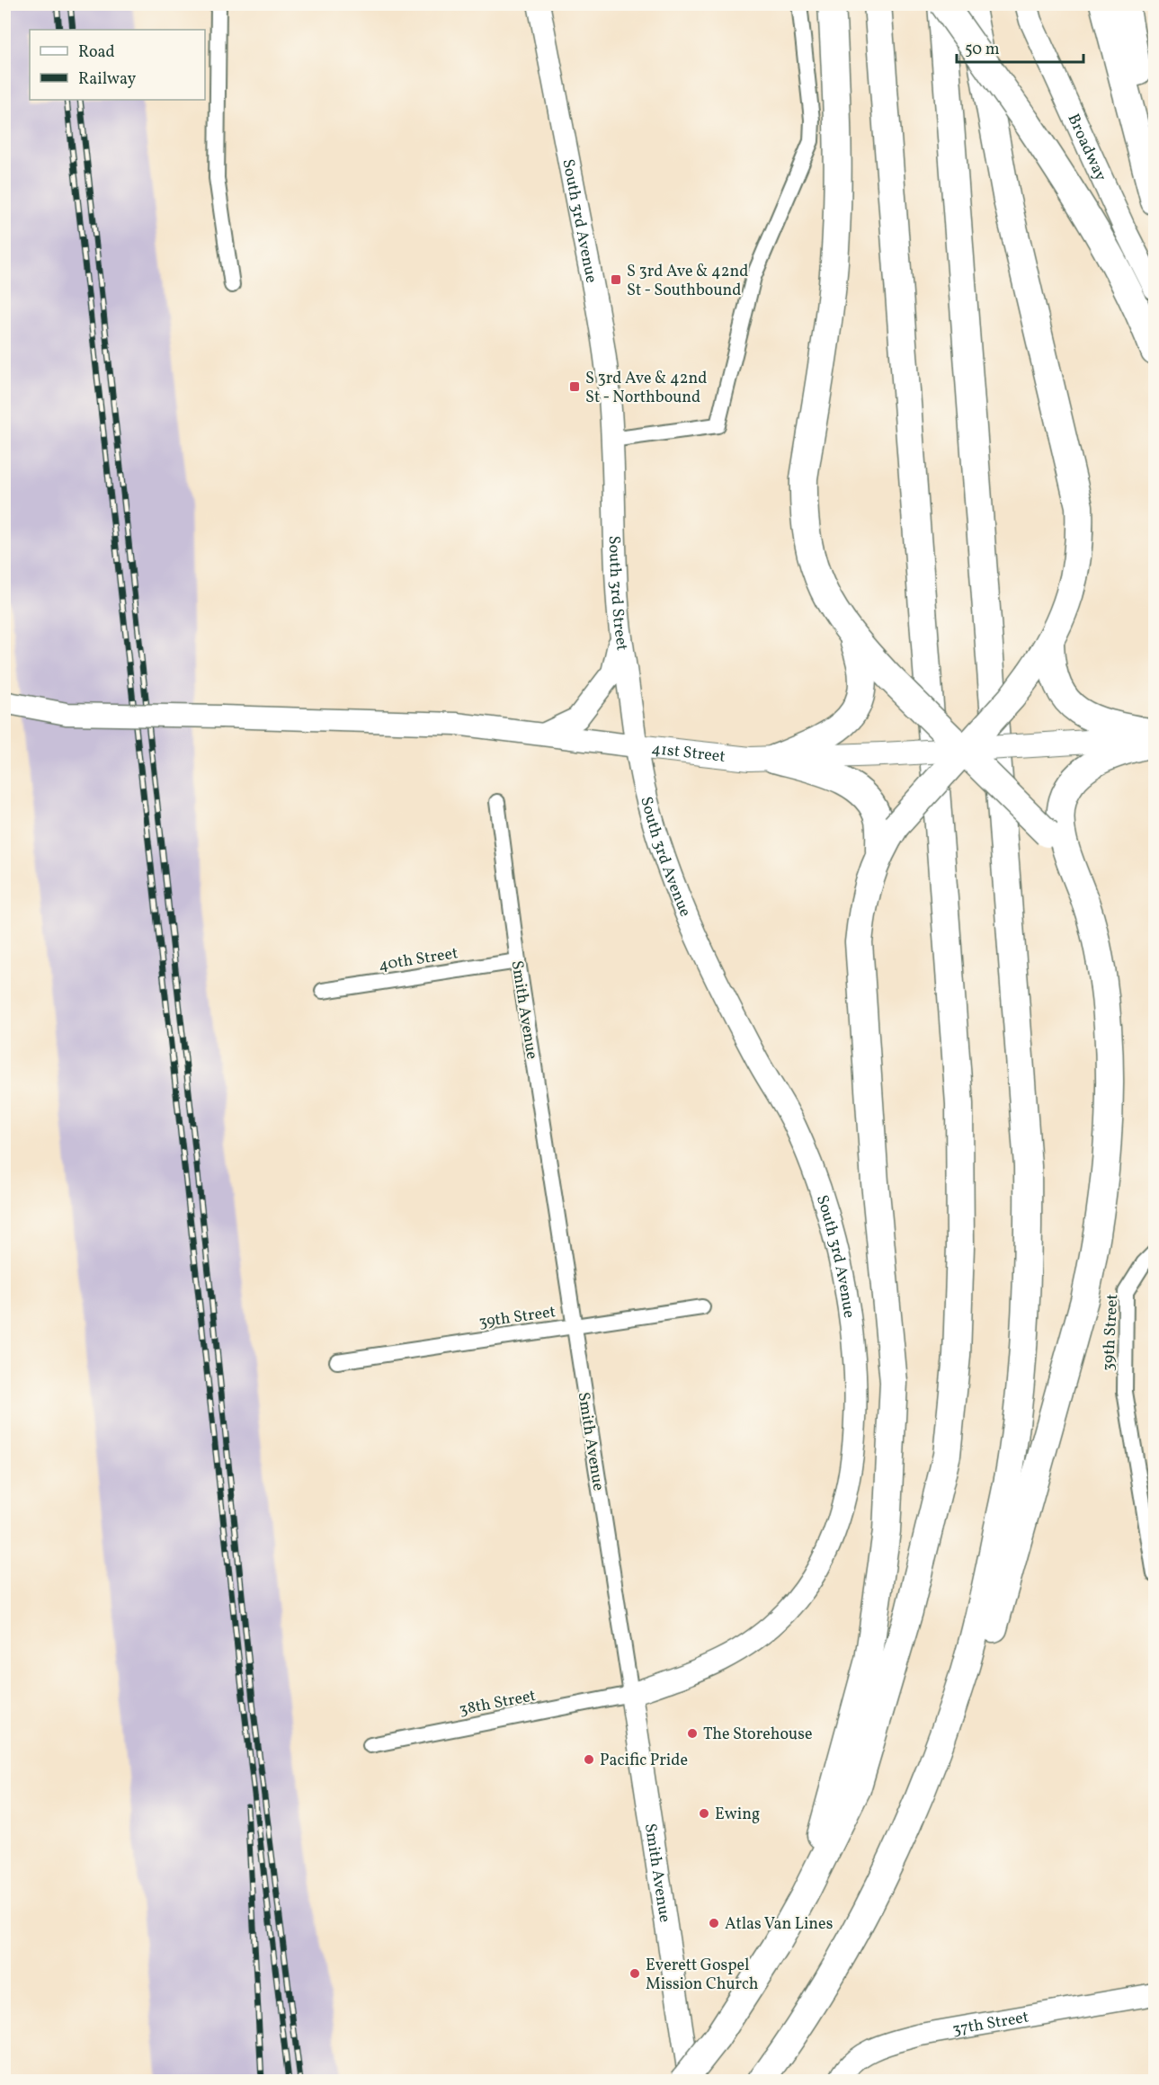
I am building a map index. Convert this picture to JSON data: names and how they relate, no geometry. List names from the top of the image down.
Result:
{
  "streets": {
    "main road": ["41st Street"],
    "street": [
      "Broadway",
      "South 3rd Avenue",
      "South 3rd Street",
      "40th Street",
      "Smith Avenue",
      "39th Street",
      "38th Street",
      "37th Street"
    ]
  },
  "crossings": [
    ["South 3rd Avenue", "South 3rd Street"],
    ["South 3rd Avenue", "41st Street"],
    ["South 3rd Avenue", "Smith Avenue"],
    ["South 3rd Avenue", "38th Street"],
    ["South 3rd Street", "41st Street"],
    ["40th Street", "Smith Avenue"],
    ["Smith Avenue", "39th Street"],
    ["Smith Avenue", "38th Street"]
  ],
  "places": {
    "transit": ["S 3rd Ave & 42nd St - Southbound", "S 3rd Ave & 42nd St - Northbound"],
    "other": [
      "The Storehouse",
      "Pacific Pride",
      "Ewing",
      "Atlas Van Lines",
      "Everett Gospel Mission Church"
    ]
  },
  "legend": ["Road", "Railway"],
  "scale_bar": "50 m"
}
